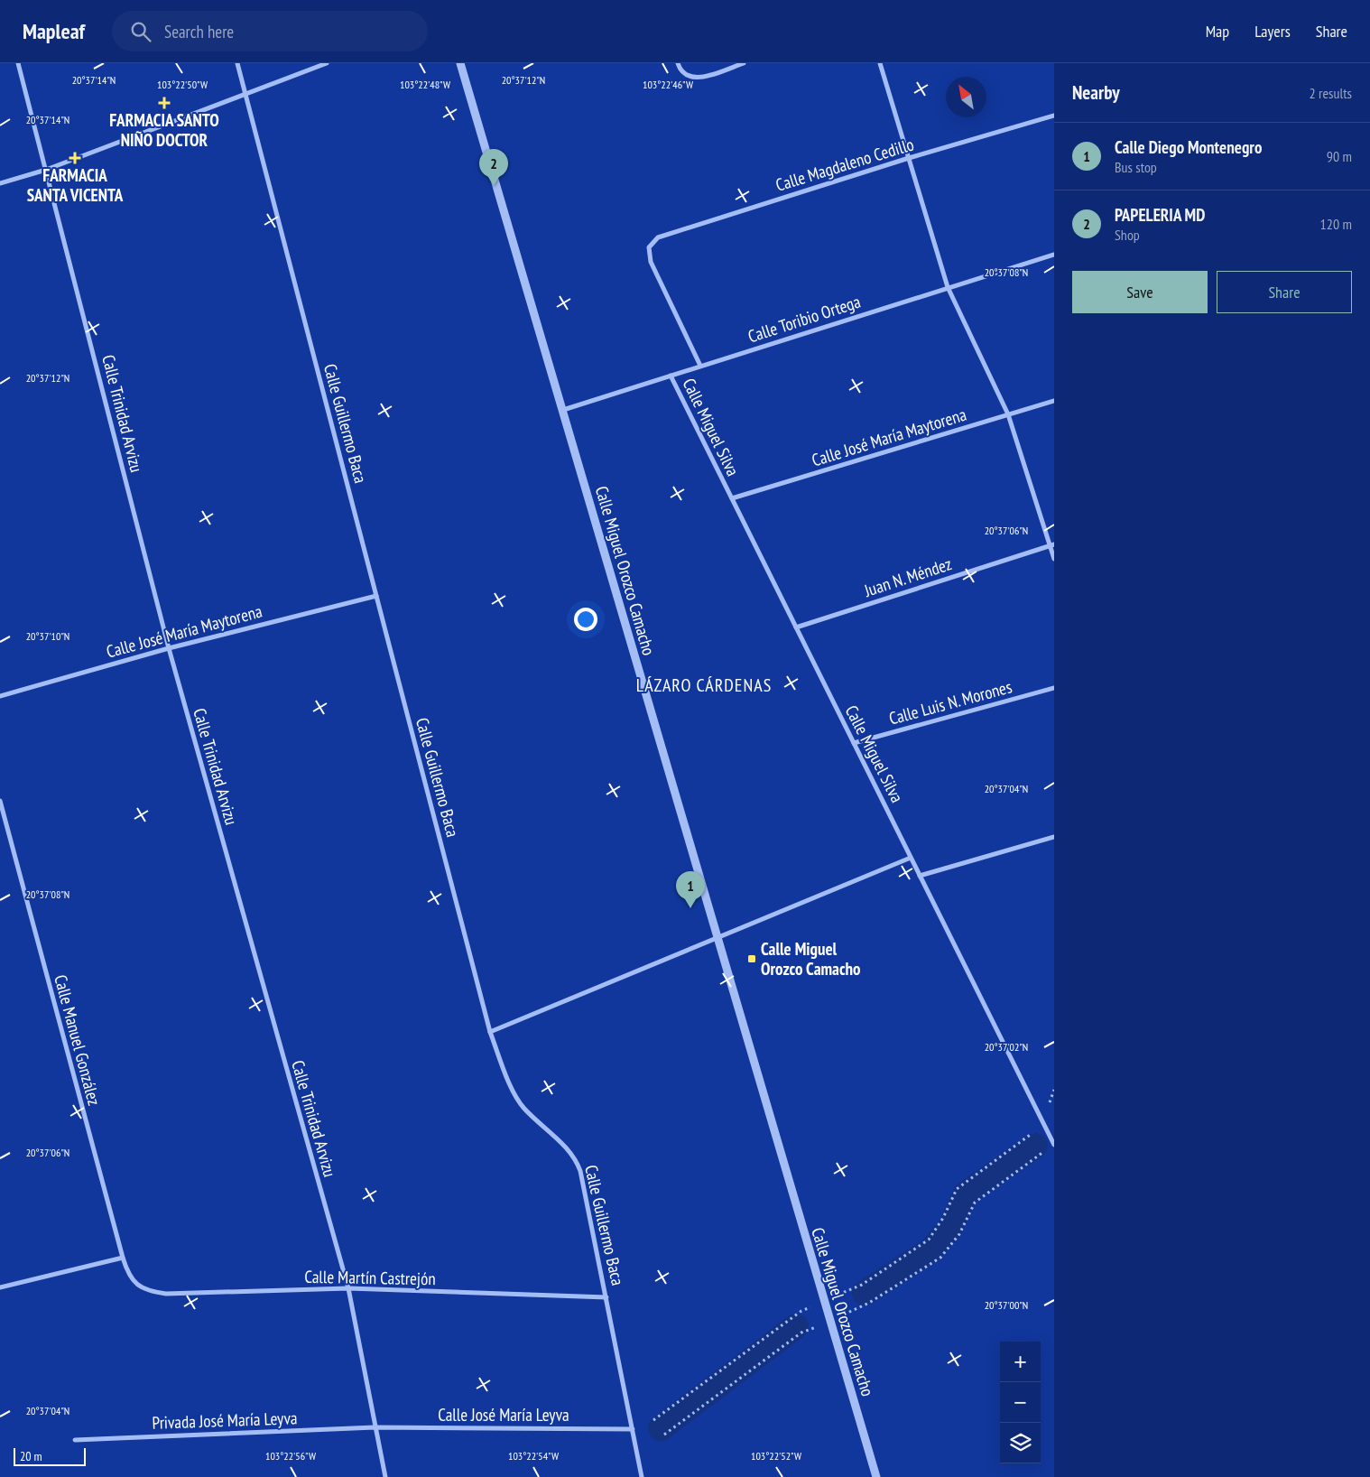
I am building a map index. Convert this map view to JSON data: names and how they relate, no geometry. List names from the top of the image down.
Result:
{
  "streets": {
    "street": [
      "Calle Magdaleno Cedillo",
      "Calle Toribio Ortega",
      "Calle Trinidad Arvizu",
      "Calle Guillermo Baca",
      "Calle Miguel Silva",
      "Calle José María Maytorena",
      "Calle Miguel Orozco Camacho",
      "Juan N. Méndez",
      "Calle Luis N. Morones",
      "Calle Manuel González",
      "Calle Martín Castrejón",
      "Calle José María Leyva",
      "Privada José María Leyva"
    ]
  },
  "crossings": [
    ["Calle Magdaleno Cedillo", "Calle Miguel Silva"],
    ["Calle Toribio Ortega", "Calle Miguel Silva"],
    ["Calle Toribio Ortega", "Calle Miguel Orozco Camacho"],
    ["Calle Trinidad Arvizu", "Calle José María Maytorena"],
    ["Calle Trinidad Arvizu", "Calle Martín Castrejón"],
    ["Calle Trinidad Arvizu", "Calle José María Leyva"],
    ["Calle Trinidad Arvizu", "Privada José María Leyva"],
    ["Calle Guillermo Baca", "Calle José María Maytorena"],
    ["Calle Guillermo Baca", "Calle Martín Castrejón"],
    ["Calle Guillermo Baca", "Calle José María Leyva"],
    ["Calle Miguel Silva", "Calle José María Maytorena"],
    ["Calle Miguel Silva", "Juan N. Méndez"],
    ["Calle Miguel Silva", "Calle Luis N. Morones"],
    ["Calle Manuel González", "Calle Martín Castrejón"],
    ["Calle José María Leyva", "Privada José María Leyva"]
  ],
  "districts": ["LÁZARO CÁRDENAS"],
  "places": {
    "health": ["FARMACIA SANTO NIÑO DOCTOR", "FARMACIA SANTA VICENTA"],
    "transit": ["Calle Miguel Orozco Camacho"]
  },
  "scale_bar": "20 m",
  "north": "top left",
  "page": {
    "header": "Mapleaf",
    "search": "Search here",
    "nav": ["Map", "Layers", "Share"],
    "heading": ["Nearby", "2 results"],
    "list": [
      {
        "mark": "1",
        "name": "Calle Diego Montenegro",
        "note": "Bus stop",
        "value": "90 m"
      },
      {
        "mark": "2",
        "name": "PAPELERIA MD",
        "note": "Shop",
        "value": "120 m"
      }
    ],
    "pins": ["2", "1"],
    "buttons": ["Save", "Share"],
    "map_buttons": ["+", "−"],
    "scale": "20 m"
  },
  "coordinates": [
    "20°37'14\"N",
    "20°37'12\"N",
    "103°22'50\"W",
    "103°22'48\"W",
    "103°22'46\"W",
    "20°37'08\"N",
    "20°37'06\"N",
    "20°37'10\"N",
    "20°37'04\"N",
    "20°37'02\"N",
    "20°37'00\"N",
    "103°22'56\"W",
    "103°22'54\"W",
    "103°22'52\"W"
  ]
}
